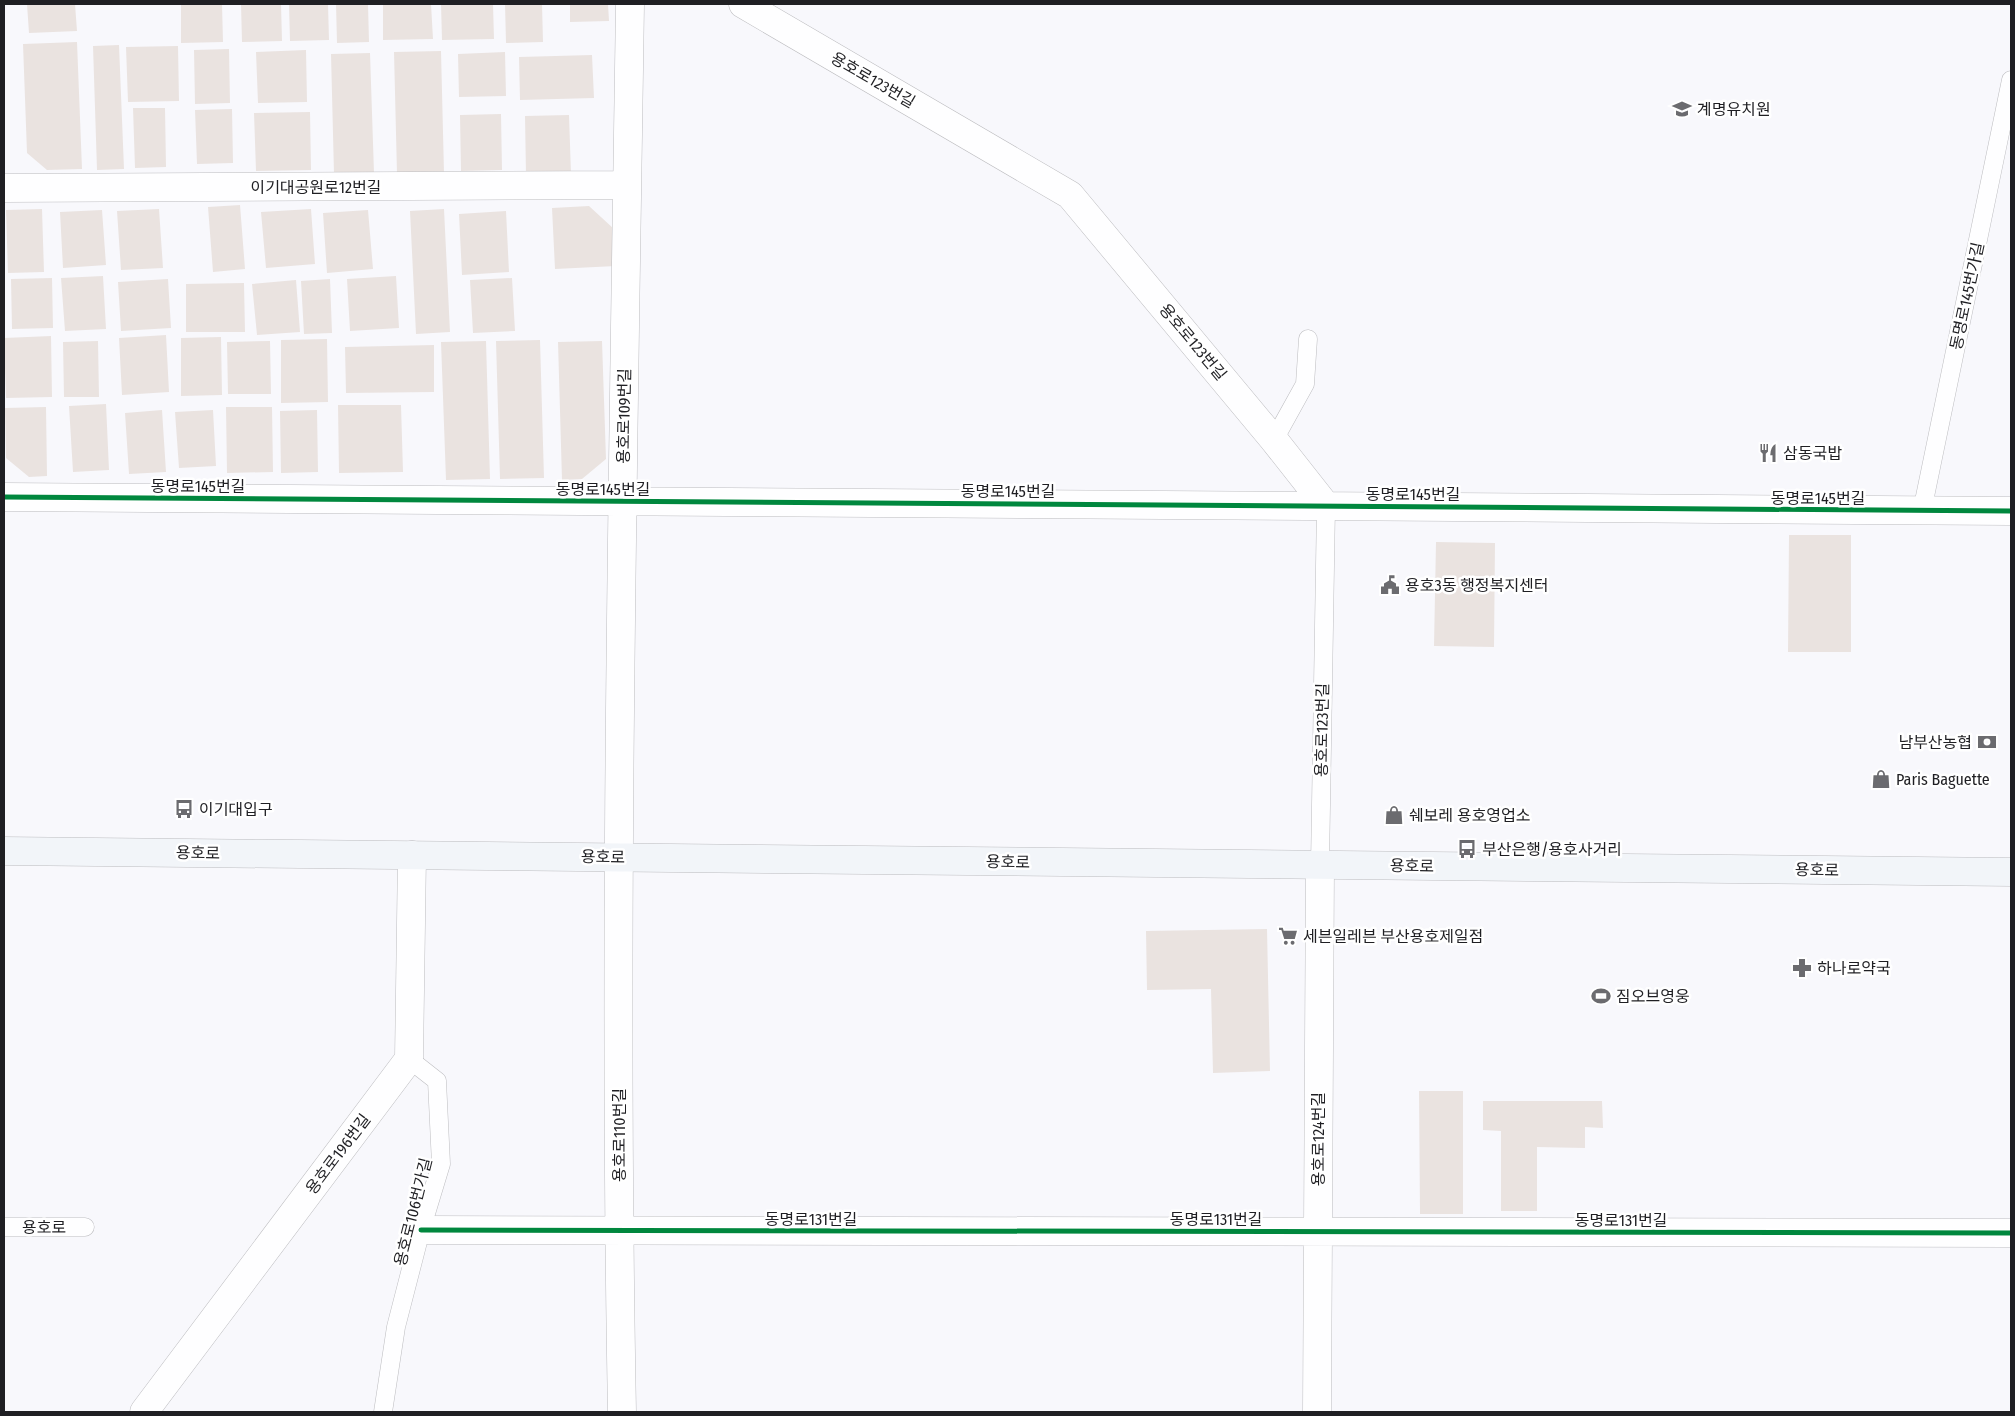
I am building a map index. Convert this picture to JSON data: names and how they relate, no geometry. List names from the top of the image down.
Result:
{
  "streets": {
    "main road": ["용호로"],
    "street": [
      "용호로123번길",
      "이기대공원로12번길",
      "용호로109번길",
      "동명로145번길",
      "용호로110번길",
      "용호로124번길",
      "용호로196번길",
      "동명로131번길"
    ],
    "lane": ["동명로145번가길", "용호로106번가길"]
  },
  "crossings": [
    ["용호로123번길", "동명로145번길"],
    ["용호로123번길", "용호로"],
    ["용호로123번길", "용호로124번길"],
    ["이기대공원로12번길", "용호로109번길"],
    ["동명로145번가길", "동명로145번길"],
    ["용호로109번길", "동명로145번길"],
    ["용호로109번길", "용호로"],
    ["용호로109번길", "용호로110번길"],
    ["용호로", "용호로110번길"],
    ["용호로", "용호로124번길"],
    ["용호로110번길", "동명로131번길"],
    ["용호로124번길", "동명로131번길"],
    ["용호로196번길", "용호로106번가길"],
    ["용호로106번가길", "동명로131번길"]
  ],
  "places": {
    "school or university": ["계명유치원"],
    "restaurant": ["삼동국밥"],
    "public building": ["용호3동 행정복지센터"],
    "bank": ["남부산농협"],
    "shop": ["Paris Baguette", "쉐보레 용호영업소"],
    "bus stop": ["이기대입구", "부산은행/용호사거리"],
    "supermarket": ["세븐일레븐 부산용호제일점"],
    "pharmacy": ["하나로약국"],
    "sports": ["짐오브영웅"]
  }
}
